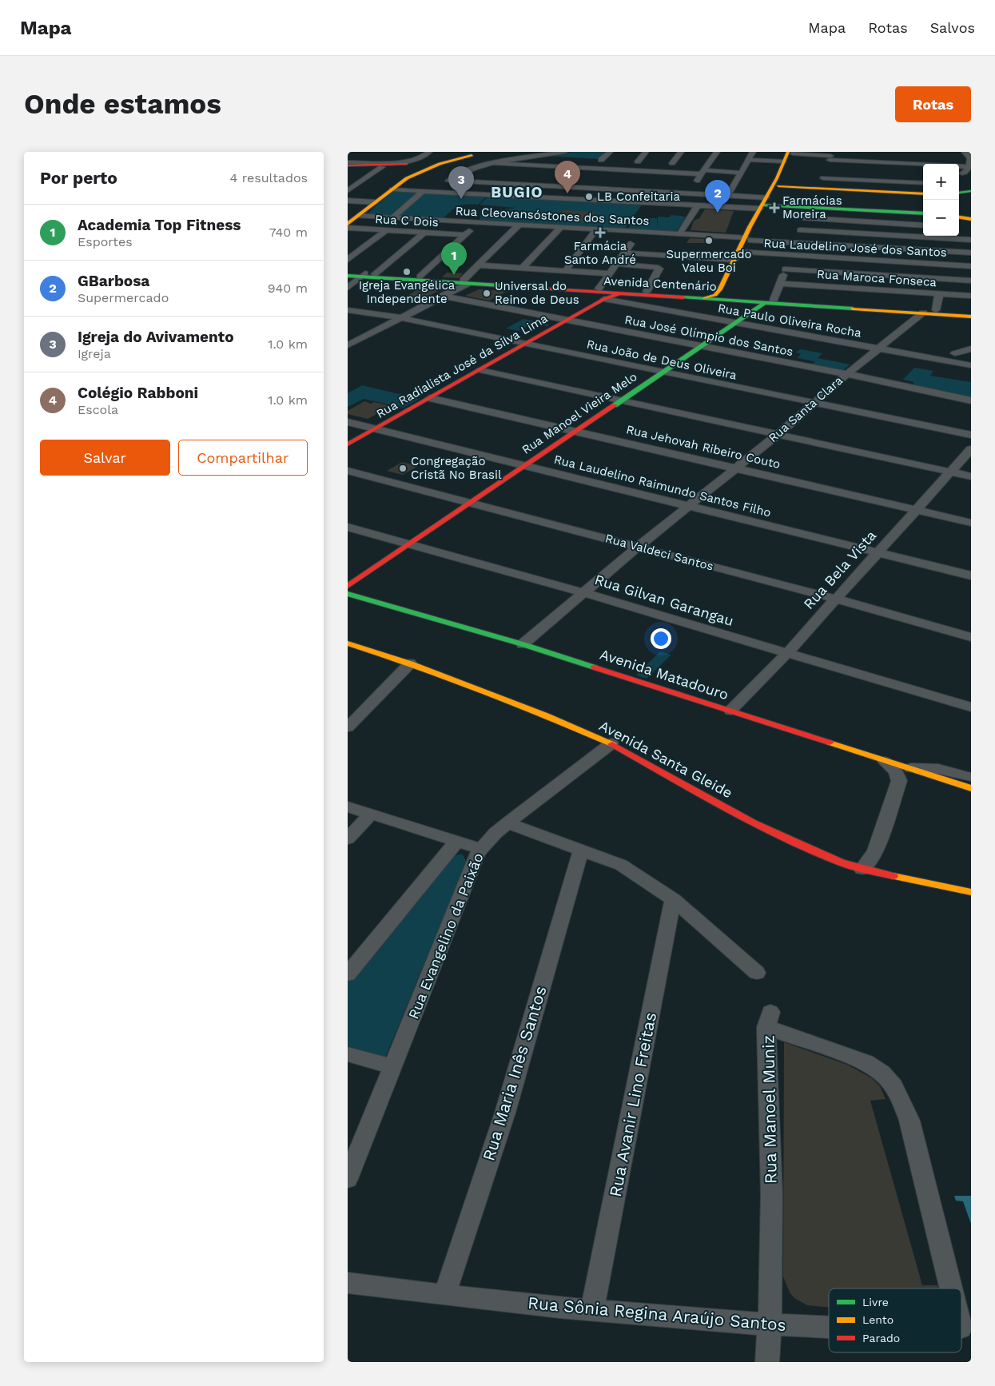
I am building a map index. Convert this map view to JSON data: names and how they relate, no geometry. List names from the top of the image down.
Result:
{
  "streets": {
    "main road": [
      "Avenida Centenário",
      "Rua Radialista José da Silva Lima",
      "Rua Manoel Vieira Melo",
      "Avenida Matadouro",
      "Avenida Santa Gleide"
    ],
    "street": [
      "Rua Cleovansóstones dos Santos",
      "Rua C Dois",
      "Rua Laudelino José dos Santos",
      "Rua Maroca Fonseca",
      "Rua Paulo Oliveira Rocha",
      "Rua José Olímpio dos Santos",
      "Rua João de Deus Oliveira",
      "Rua Santa Clara",
      "Rua Jehovah Ribeiro Couto",
      "Rua Laudelino Raimundo Santos Filho",
      "Rua Valdeci Santos",
      "Rua Bela Vista",
      "Rua Gilvan Garangau",
      "Rua Evangelino da Paixão",
      "Rua Maria Inês Santos",
      "Rua Avanir Lino Freitas",
      "Rua Manoel Muniz",
      "Rua Sônia Regina Araújo Santos"
    ]
  },
  "crossings": [
    ["Rua Cleovansóstones dos Santos", "Rua Laudelino José dos Santos"],
    ["Avenida Centenário", "Rua Radialista José da Silva Lima"],
    ["Avenida Centenário", "Rua Santa Clara"],
    ["Avenida Centenário", "Rua Manoel Vieira Melo"],
    ["Rua Paulo Oliveira Rocha", "Rua Radialista José da Silva Lima"],
    ["Rua Paulo Oliveira Rocha", "Rua Santa Clara"],
    ["Rua Paulo Oliveira Rocha", "Rua Manoel Vieira Melo"],
    ["Rua José Olímpio dos Santos", "Rua Radialista José da Silva Lima"],
    ["Rua José Olímpio dos Santos", "Rua Santa Clara"],
    ["Rua José Olímpio dos Santos", "Rua Manoel Vieira Melo"],
    ["Rua João de Deus Oliveira", "Rua Radialista José da Silva Lima"],
    ["Rua João de Deus Oliveira", "Rua Santa Clara"],
    ["Rua João de Deus Oliveira", "Rua Manoel Vieira Melo"],
    ["Rua Radialista José da Silva Lima", "Rua Jehovah Ribeiro Couto"],
    ["Rua Radialista José da Silva Lima", "Rua Laudelino Raimundo Santos Filho"],
    ["Rua Santa Clara", "Rua Jehovah Ribeiro Couto"],
    ["Rua Santa Clara", "Rua Laudelino Raimundo Santos Filho"],
    ["Rua Santa Clara", "Rua Valdeci Santos"],
    ["Rua Santa Clara", "Rua Gilvan Garangau"],
    ["Rua Santa Clara", "Avenida Matadouro"],
    ["Rua Manoel Vieira Melo", "Rua Jehovah Ribeiro Couto"],
    ["Rua Manoel Vieira Melo", "Rua Laudelino Raimundo Santos Filho"],
    ["Rua Manoel Vieira Melo", "Rua Valdeci Santos"],
    ["Rua Manoel Vieira Melo", "Rua Gilvan Garangau"],
    ["Rua Jehovah Ribeiro Couto", "Rua Bela Vista"],
    ["Rua Laudelino Raimundo Santos Filho", "Rua Bela Vista"],
    ["Rua Valdeci Santos", "Rua Bela Vista"],
    ["Rua Bela Vista", "Rua Gilvan Garangau"],
    ["Rua Bela Vista", "Avenida Matadouro"],
    ["Avenida Santa Gleide", "Rua Evangelino da Paixão"],
    ["Rua Maria Inês Santos", "Rua Sônia Regina Araújo Santos"],
    ["Rua Avanir Lino Freitas", "Rua Sônia Regina Araújo Santos"],
    ["Rua Manoel Muniz", "Rua Sônia Regina Araújo Santos"]
  ],
  "districts": ["BUGIO"],
  "places": {
    "other": [
      "LB Confeitaria",
      "Supermercado Valeu Boi",
      "Igreja Evangélica Independente",
      "Universal do Reino de Deus",
      "Congregação Cristã No Brasil"
    ],
    "health": ["Farmácias Moreira", "Farmácia Santo André"]
  },
  "legend": ["Livre", "Lento", "Parado"],
  "page": {
    "header": "Mapa",
    "nav": ["Mapa", "Rotas", "Salvos"],
    "buttons": [
      "Rotas",
      ["Salvar", "Compartilhar"]
    ],
    "title": "Onde estamos",
    "heading": ["Por perto", "4 resultados"],
    "pins": [
      "4",
      "3",
      "2",
      "1"
    ],
    "map_buttons": ["+", "−"],
    "list": [
      {
        "mark": "1",
        "name": "Academia Top Fitness",
        "note": "Esportes",
        "value": "740 m"
      },
      {
        "mark": "2",
        "name": "GBarbosa",
        "note": "Supermercado",
        "value": "940 m"
      },
      {
        "mark": "3",
        "name": "Igreja do Avivamento",
        "note": "Igreja",
        "value": "1.0 km"
      },
      {
        "mark": "4",
        "name": "Colégio Rabboni",
        "note": "Escola",
        "value": "1.0 km"
      }
    ]
  }
}
